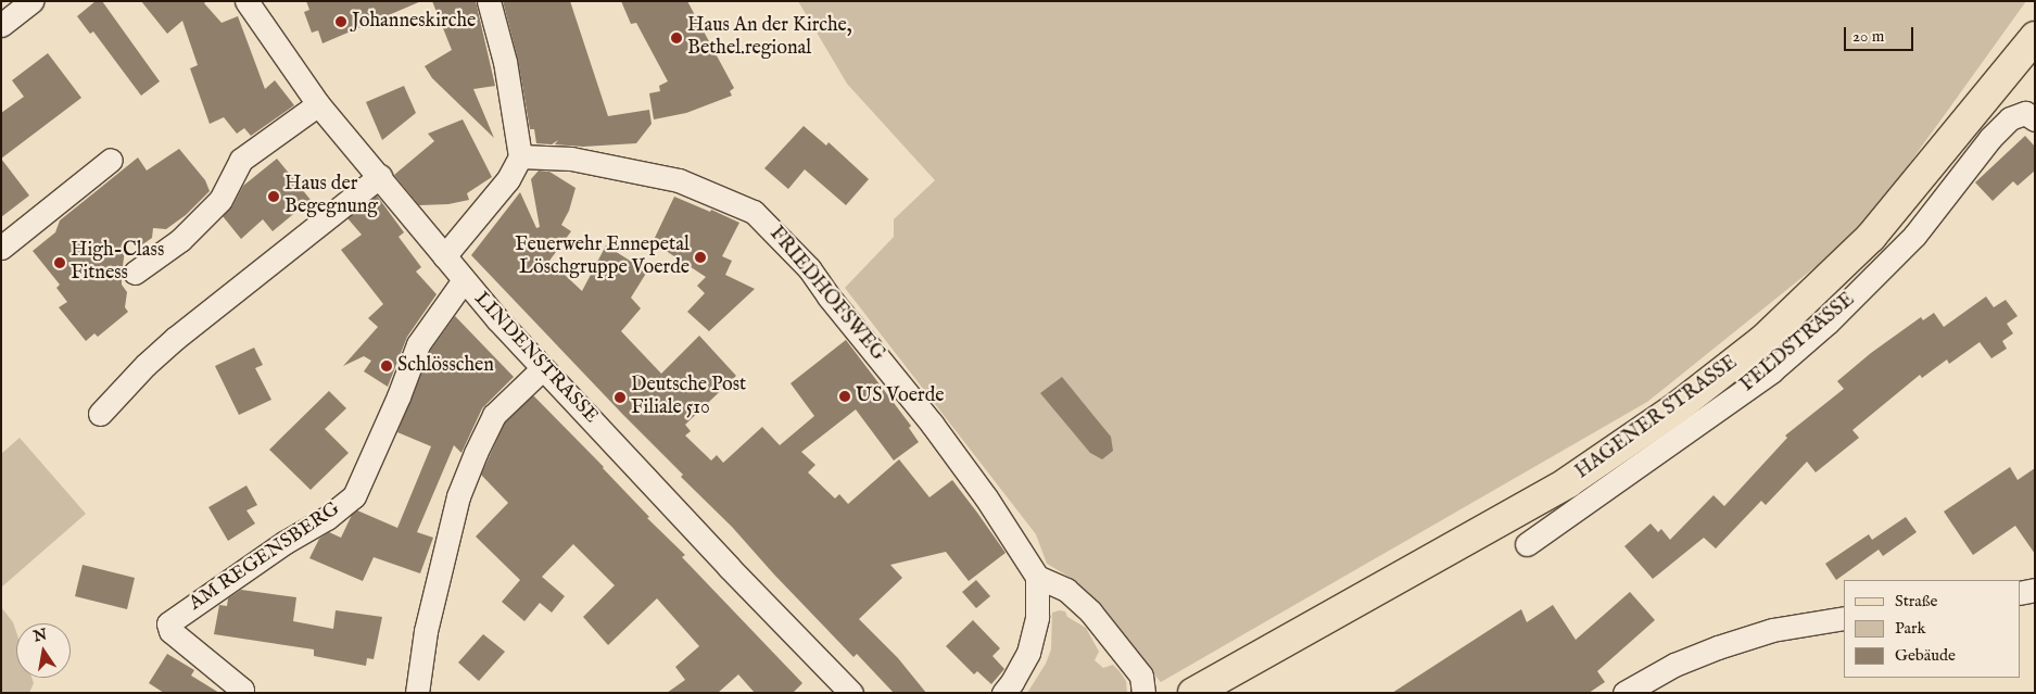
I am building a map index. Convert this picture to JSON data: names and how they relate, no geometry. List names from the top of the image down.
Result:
{
  "streets": {
    "main road": ["HAGENER STRASSE"],
    "street": [
      "FRIEDHOFSWEG",
      "FELDSTRASSE",
      "LINDENSTRASSE",
      "AM REGENSBERG"
    ]
  },
  "crossings": [
    ["LINDENSTRASSE", "AM REGENSBERG"]
  ],
  "places": [
    "Johanneskirche",
    "Haus An der Kirche, Bethel.regional",
    "Haus der Begegnung",
    "Feuerwehr Ennepetal Löschgruppe Voerde",
    "High-Class Fitness",
    "Schlösschen",
    "US Voerde",
    "Deutsche Post Filiale 510"
  ],
  "legend": ["Straße", "Park", "Gebäude"],
  "scale_bar": "20 m",
  "north": "top"
}
